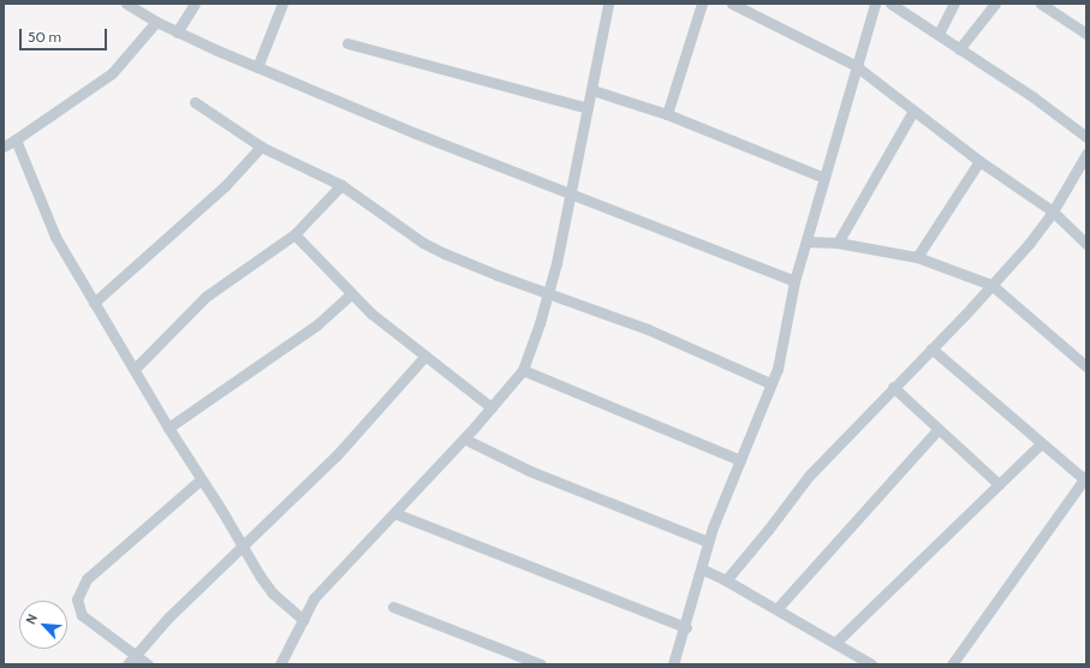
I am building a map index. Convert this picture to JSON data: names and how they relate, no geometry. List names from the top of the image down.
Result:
{
  "scale_bar": "50 m",
  "north": "top left"
}
